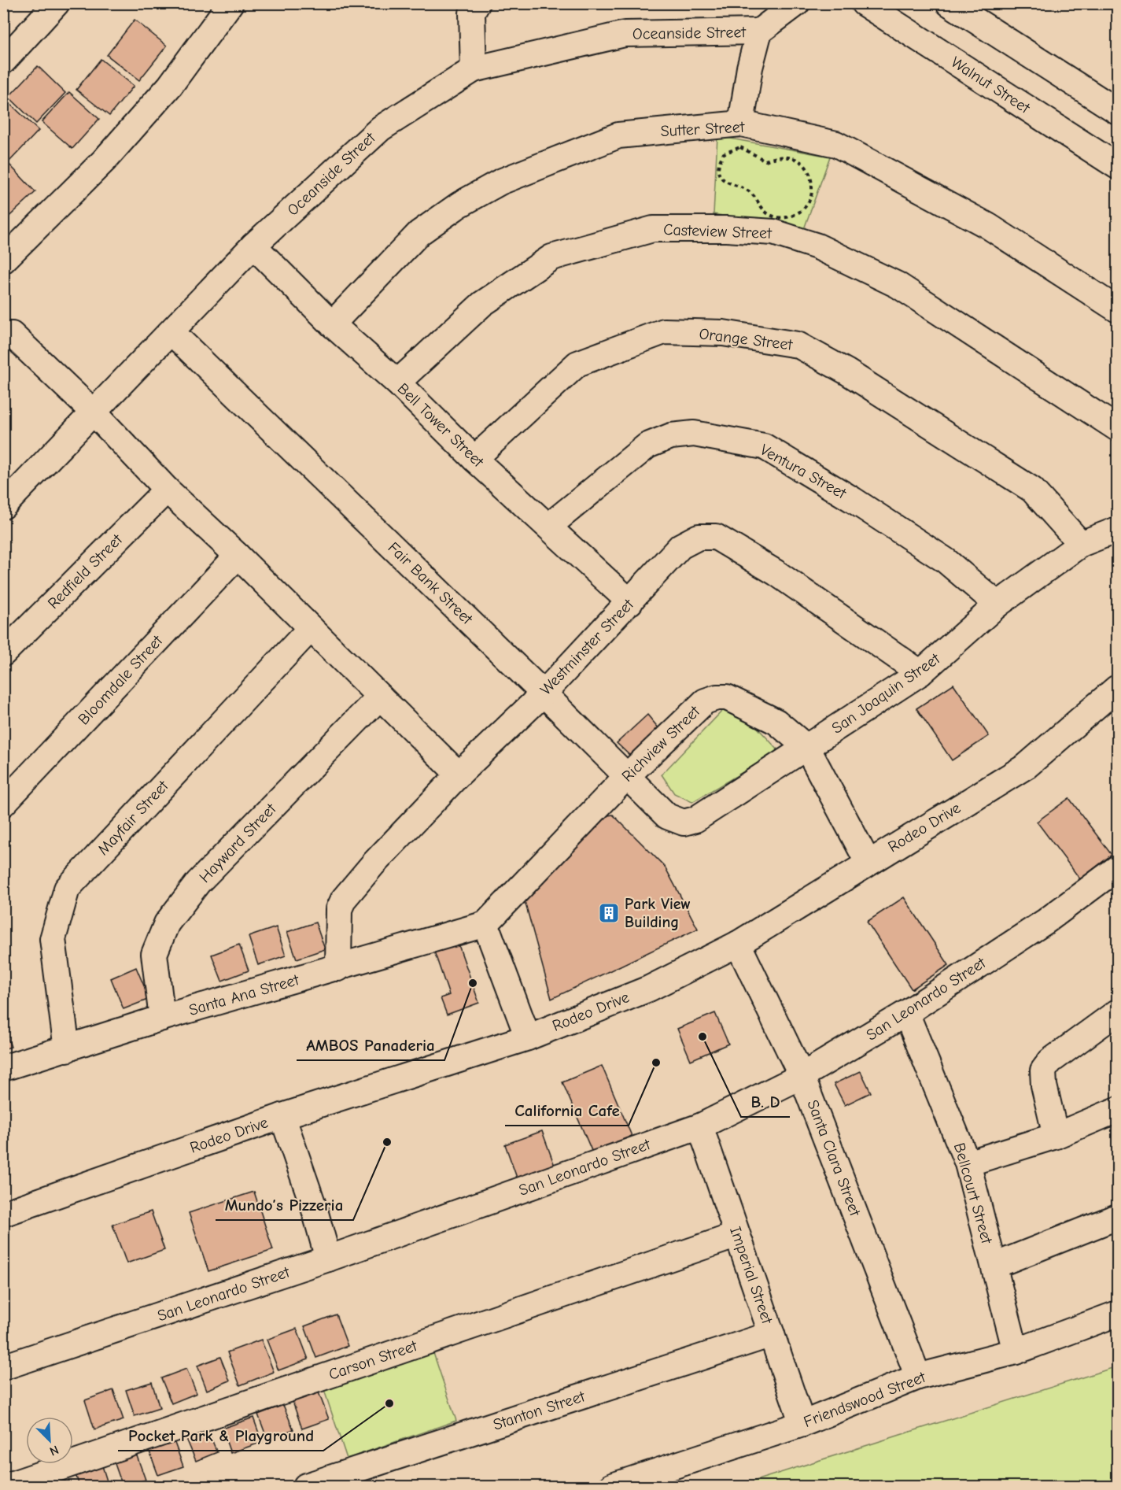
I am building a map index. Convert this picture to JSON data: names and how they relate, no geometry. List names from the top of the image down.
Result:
{
  "streets": {
    "street": [
      "Oceanside Street",
      "Walnut Street",
      "Sutter Street",
      "Casteview Street",
      "Orange Street",
      "Bell Tower Street",
      "Ventura Street",
      "Redfield Street",
      "Fair Bank Street",
      "Westminster Street",
      "Bloomdale Street",
      "San Joaquin Street",
      "Richview Street",
      "Mayfair Street",
      "Rodeo Drive",
      "Hayward Street",
      "Santa Ana Street",
      "San Leonardo Street",
      "Santa Clara Street",
      "Bellcourt Street",
      "Imperial Street",
      "Carson Street",
      "Friendswood Street",
      "Stanton Street"
    ]
  },
  "crossings": [
    ["Oceanside Street", "Bell Tower Street"],
    ["Oceanside Street", "Fair Bank Street"],
    ["Sutter Street", "Bell Tower Street"],
    ["Casteview Street", "Bell Tower Street"],
    ["Orange Street", "Bell Tower Street"],
    ["Orange Street", "San Joaquin Street"],
    ["Bell Tower Street", "Ventura Street"],
    ["Bell Tower Street", "Westminster Street"],
    ["Ventura Street", "San Joaquin Street"],
    ["Fair Bank Street", "Westminster Street"],
    ["Fair Bank Street", "San Joaquin Street"],
    ["Fair Bank Street", "Richview Street"],
    ["Westminster Street", "San Joaquin Street"],
    ["Westminster Street", "Santa Ana Street"],
    ["San Joaquin Street", "Richview Street"],
    ["Richview Street", "Rodeo Drive"],
    ["Richview Street", "Santa Ana Street"],
    ["Mayfair Street", "Santa Ana Street"],
    ["Rodeo Drive", "Santa Clara Street"],
    ["Hayward Street", "Santa Ana Street"],
    ["San Leonardo Street", "Santa Clara Street"],
    ["San Leonardo Street", "Bellcourt Street"],
    ["San Leonardo Street", "Imperial Street"],
    ["Santa Clara Street", "Friendswood Street"],
    ["Bellcourt Street", "Friendswood Street"],
    ["Imperial Street", "Carson Street"],
    ["Imperial Street", "Friendswood Street"],
    ["Imperial Street", "Stanton Street"]
  ],
  "places": {
    "building": ["Park View Building"],
    "other": [
      "AMBOS Panaderia",
      "B. D",
      "California Cafe",
      "Mundo’s Pizzeria",
      "Pocket Park & Playground"
    ]
  },
  "north": "bottom right"
}
